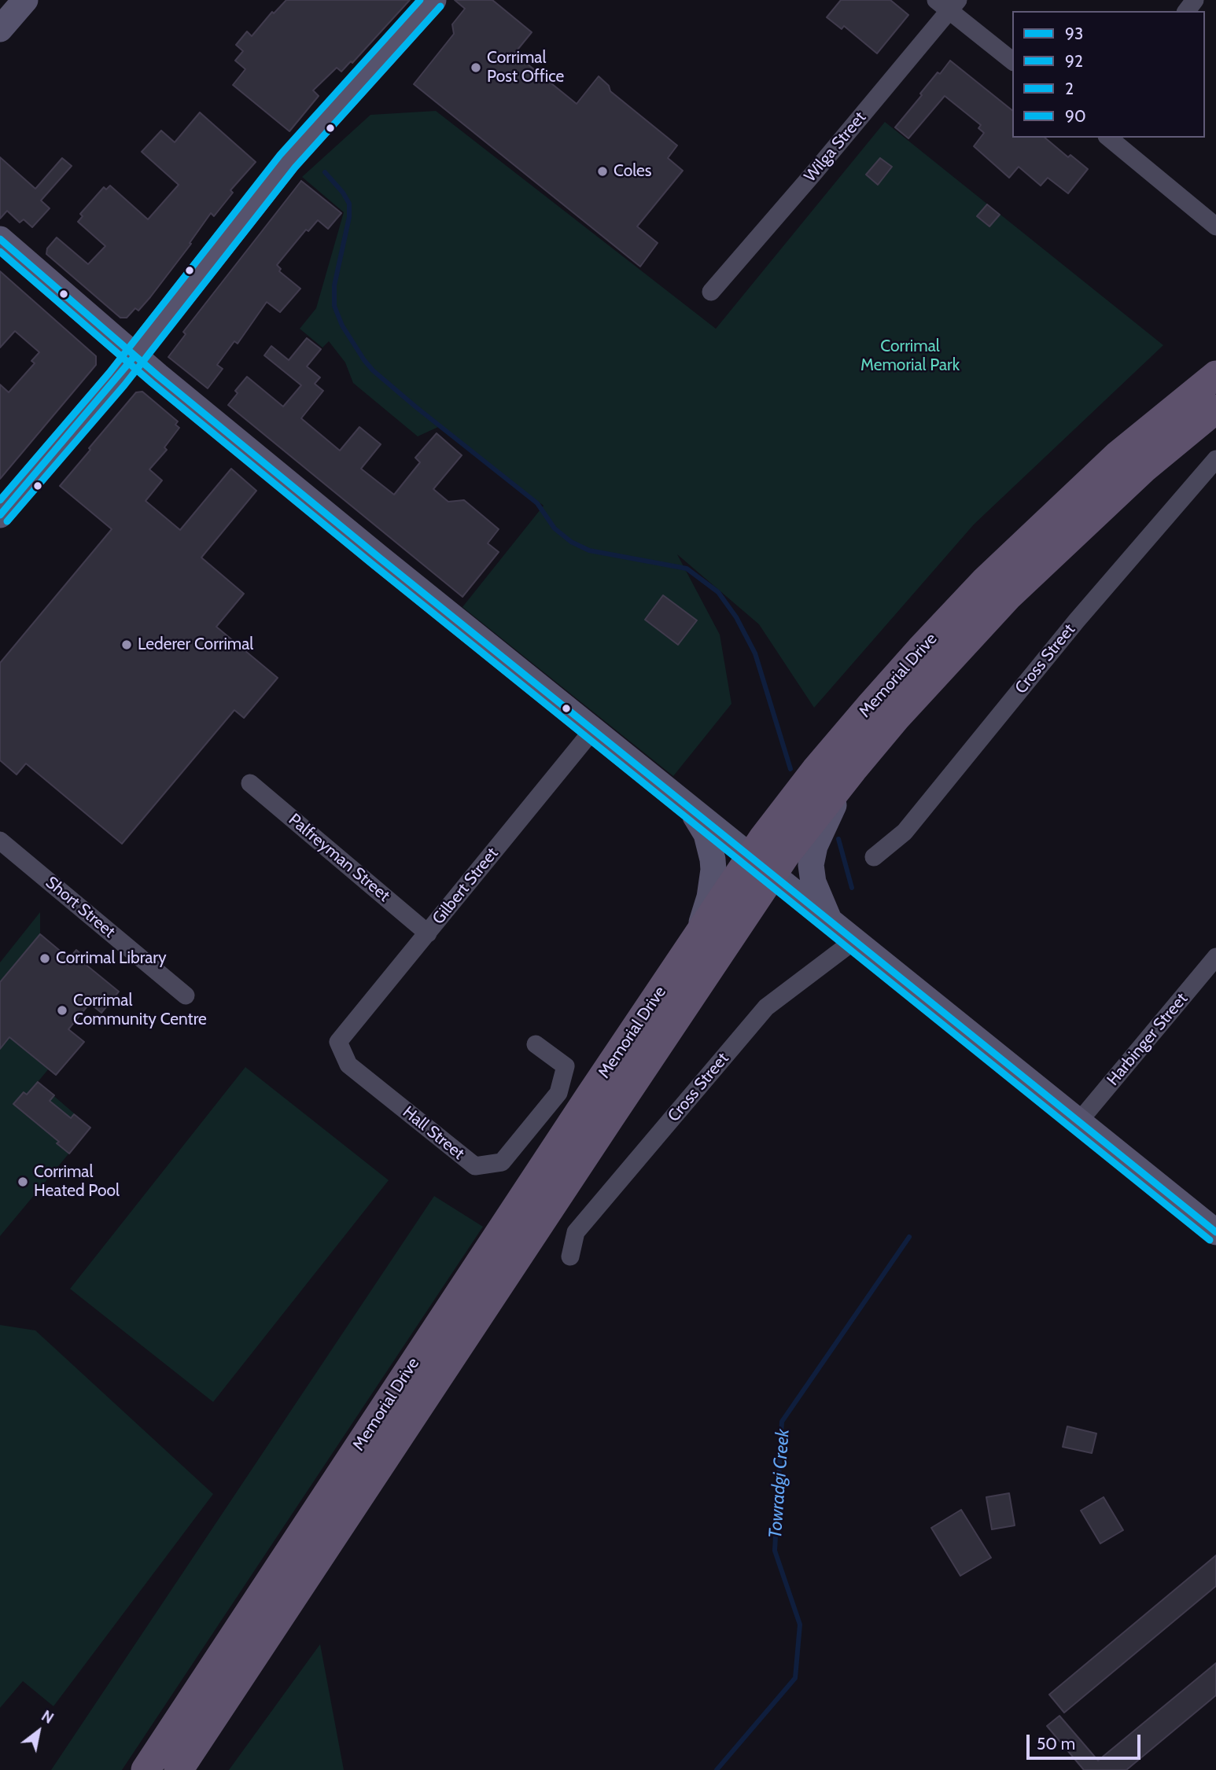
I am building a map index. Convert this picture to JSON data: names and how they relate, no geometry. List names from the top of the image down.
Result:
{
  "streets": {
    "main road": ["Memorial Drive"],
    "street": [
      "Wilga Street",
      "Cross Street",
      "Palfreyman Street",
      "Gilbert Street",
      "Short Street",
      "Harbinger Street",
      "Hall Street"
    ]
  },
  "crossings": [
    ["Palfreyman Street", "Gilbert Street"],
    ["Gilbert Street", "Hall Street"]
  ],
  "water": ["Towradgi Creek"],
  "parks": ["Corrimal Memorial Park"],
  "places": [
    "Corrimal Post Office",
    "Coles",
    "Lederer Corrimal",
    "Corrimal Library",
    "Corrimal Community Centre",
    "Corrimal Heated Pool"
  ],
  "lines": [
    "transit line 90",
    "transit line 2",
    "transit line 93",
    "transit line 92"
  ],
  "legend": [
    "93",
    "92",
    "2",
    "90"
  ],
  "scale_bar": "50 m",
  "north": "top right"
}
